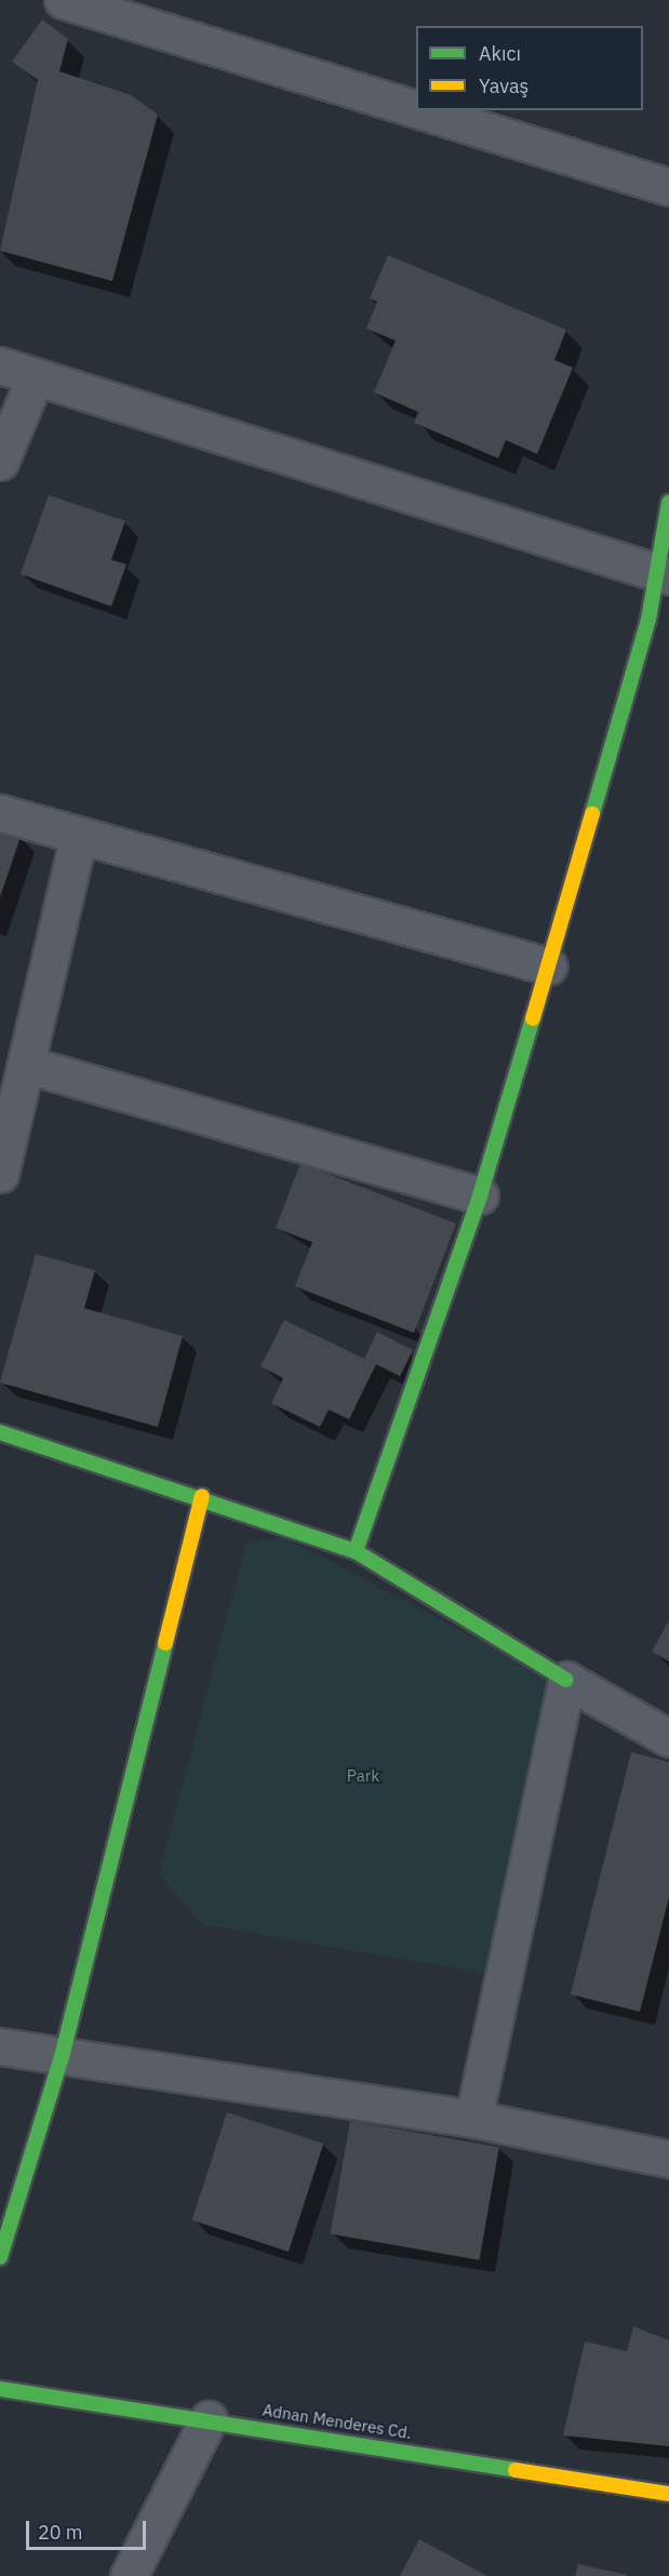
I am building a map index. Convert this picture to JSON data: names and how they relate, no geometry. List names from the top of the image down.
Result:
{
  "streets": {
    "street": ["Adnan Menderes Cd."]
  },
  "parks": ["Park"],
  "legend": ["Akıcı", "Yavaş"],
  "scale_bar": "20 m"
}
